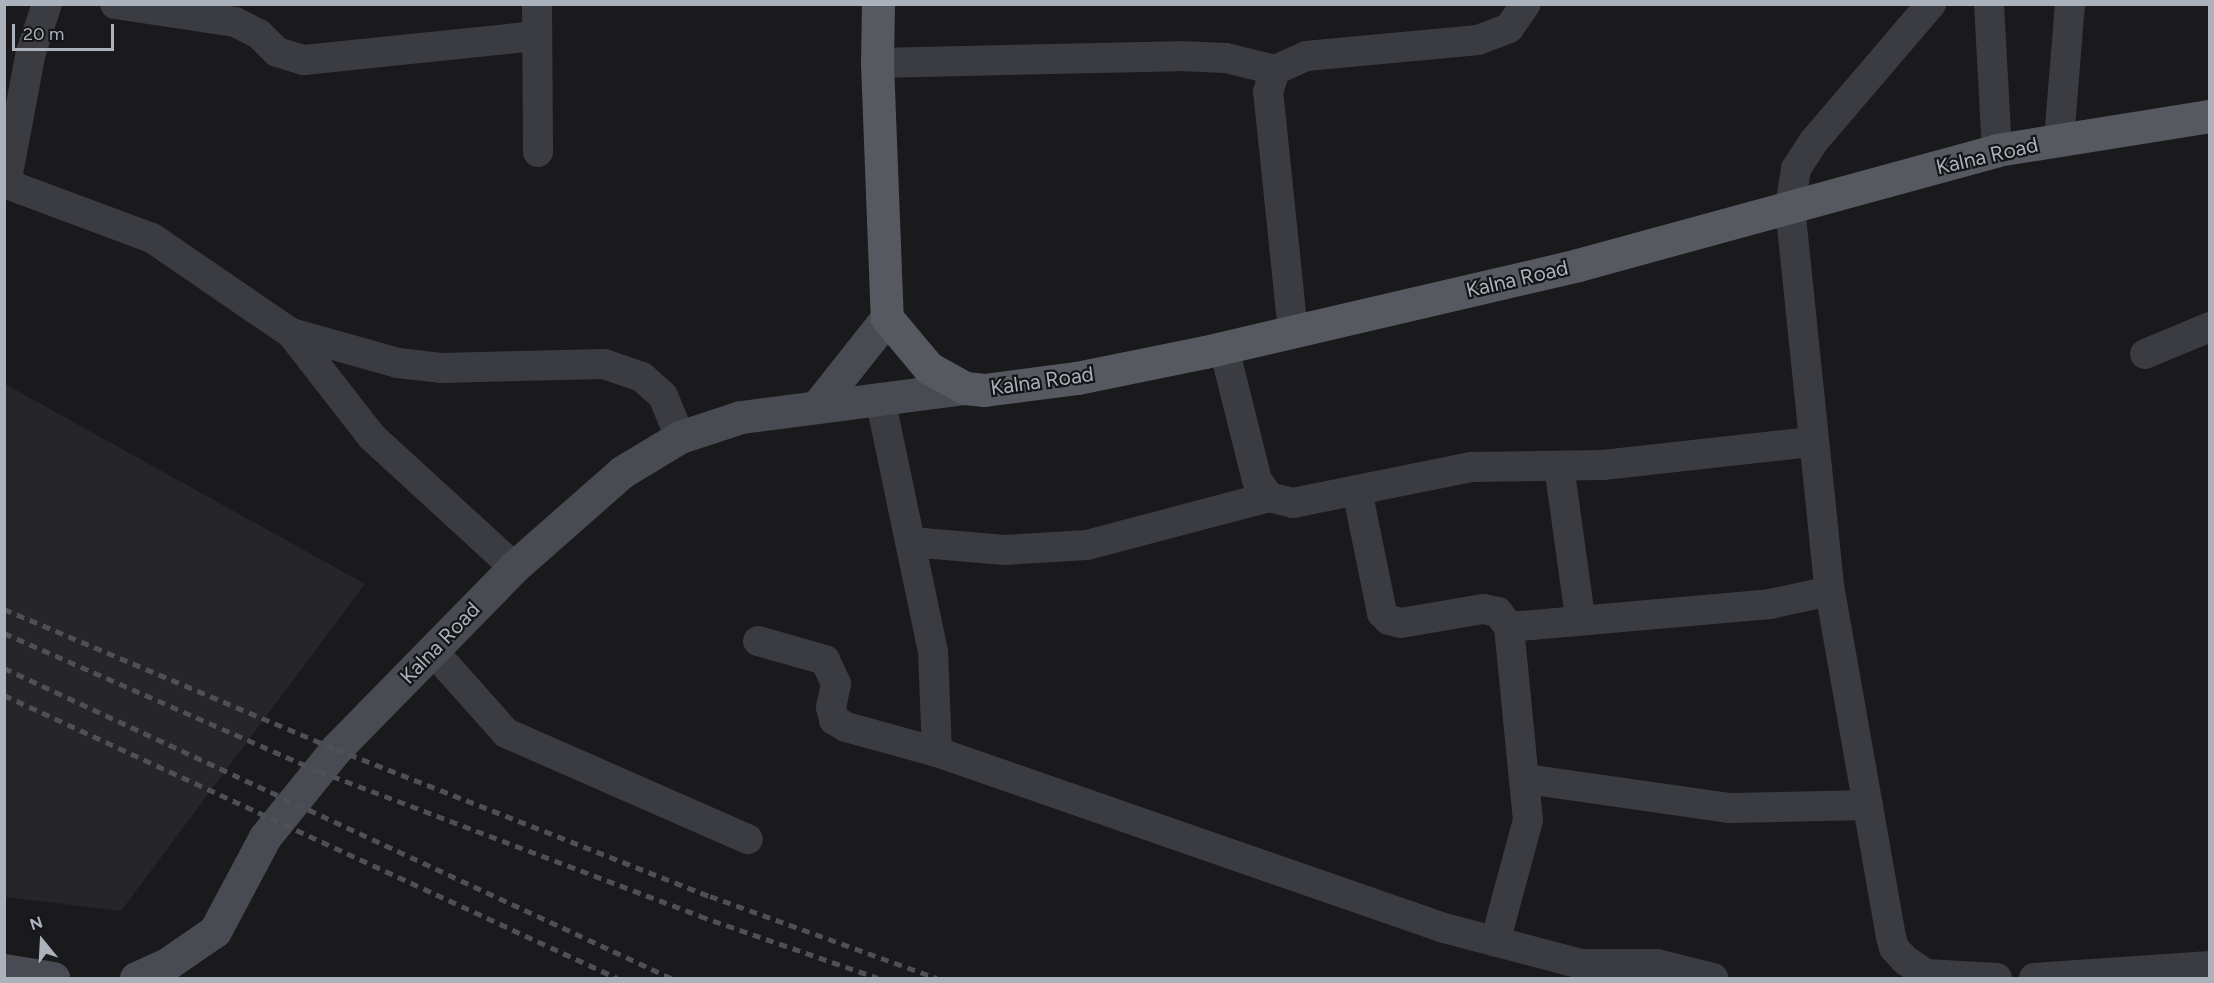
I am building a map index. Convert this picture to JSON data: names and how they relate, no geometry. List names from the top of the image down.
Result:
{
  "streets": {
    "main road": ["Kalna Road"]
  },
  "scale_bar": "20 m",
  "north": "top"
}
